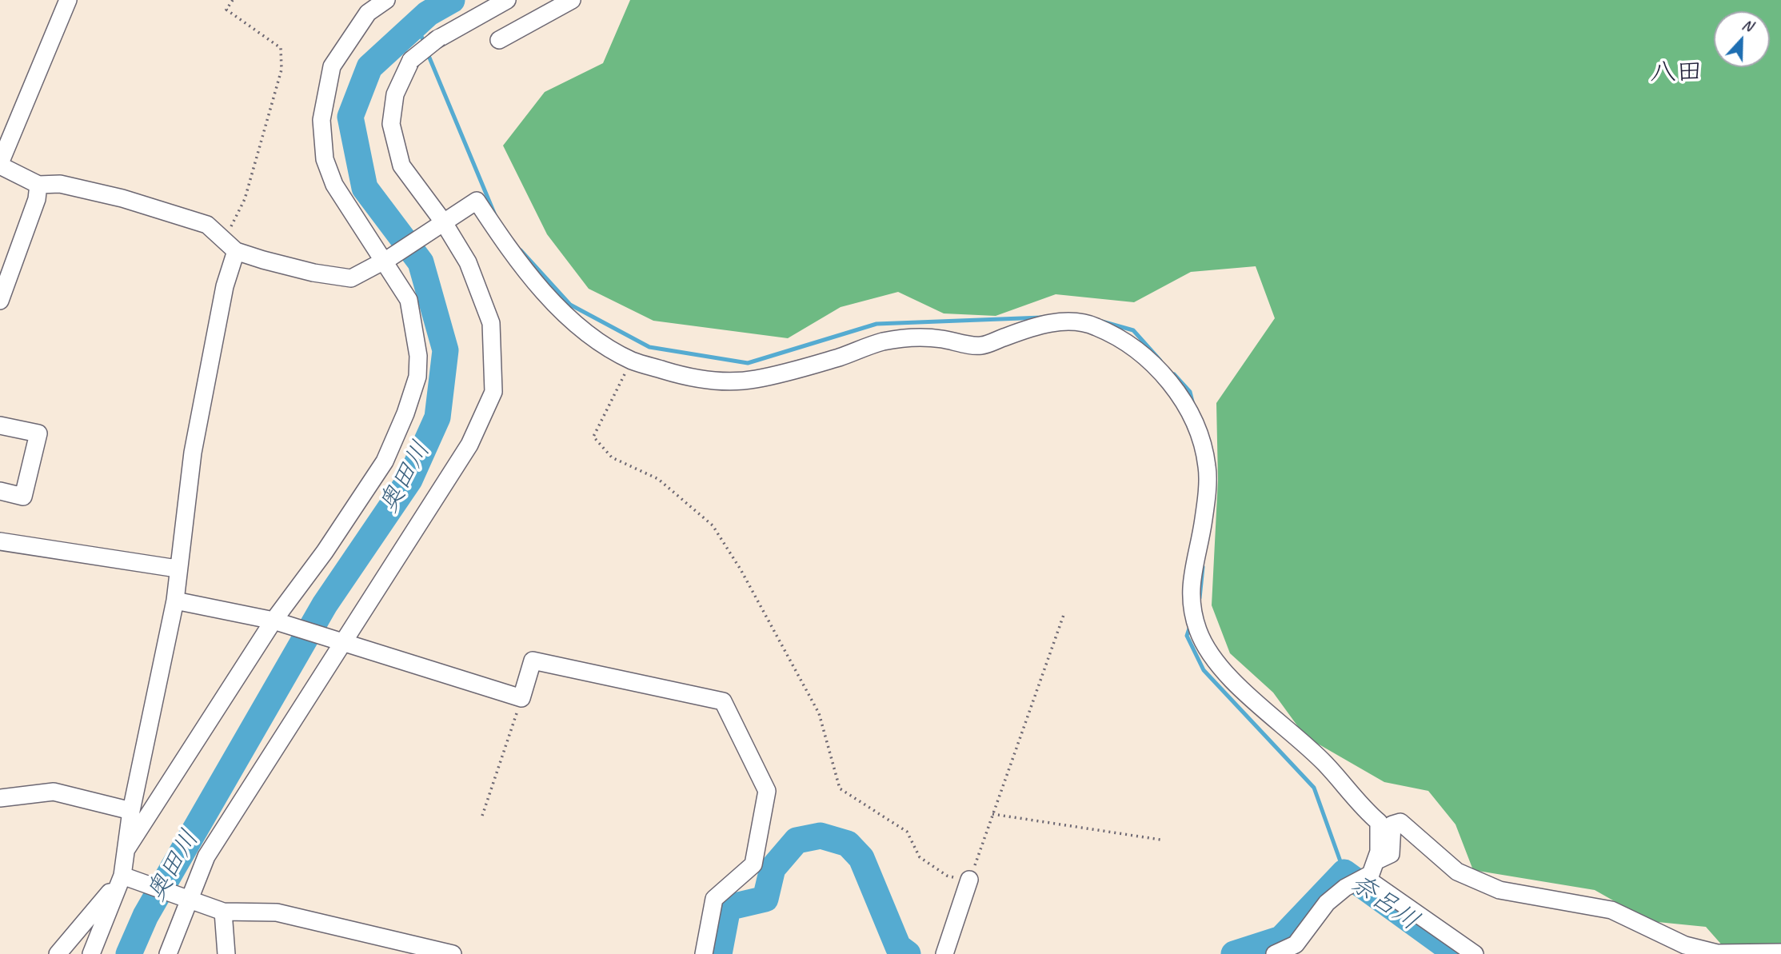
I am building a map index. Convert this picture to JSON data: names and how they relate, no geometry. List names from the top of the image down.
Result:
{
  "districts": ["八田"],
  "water": ["奥田川", "奈呂川"],
  "north": "top"
}
